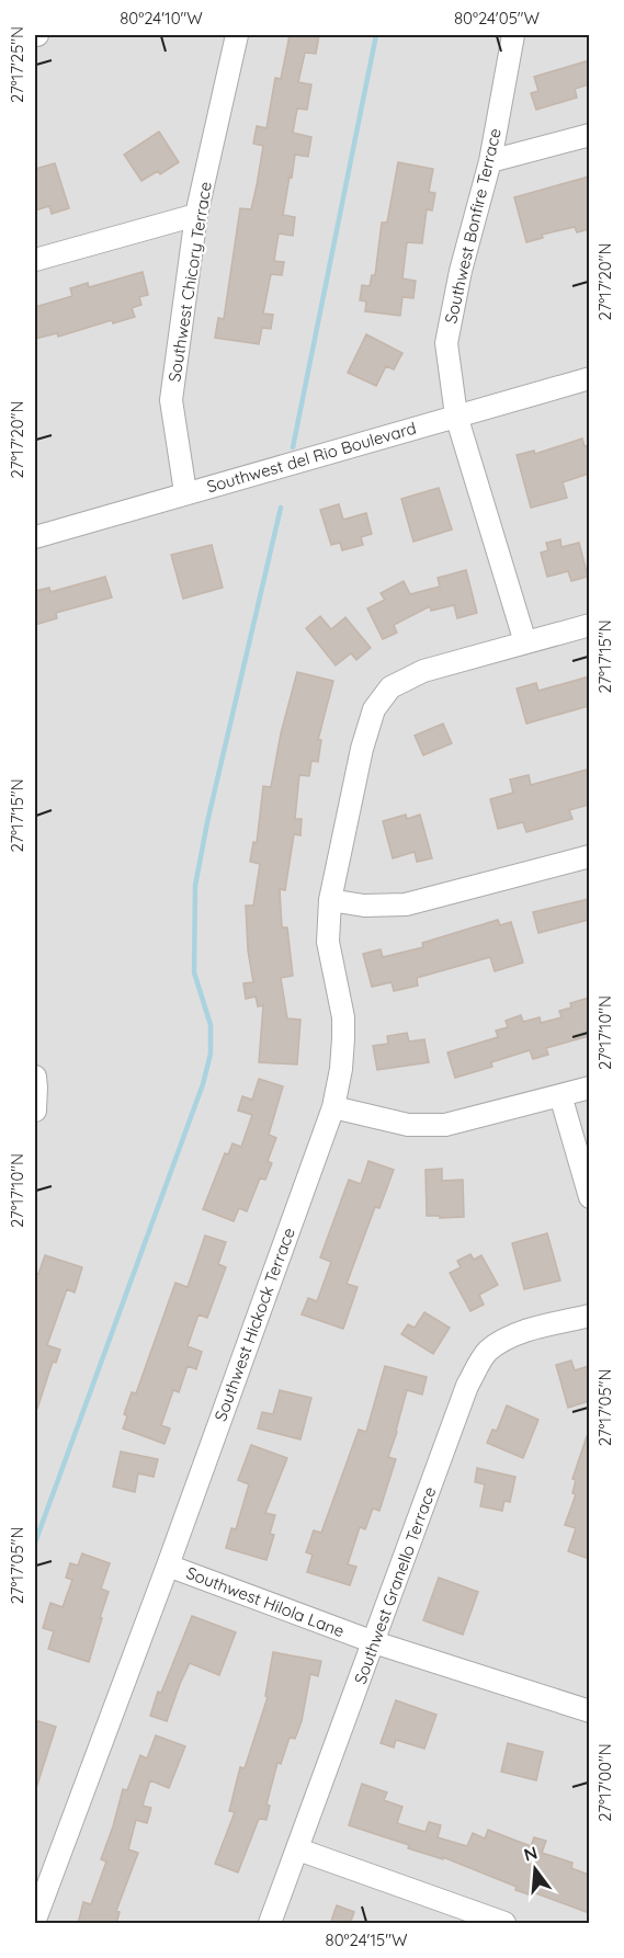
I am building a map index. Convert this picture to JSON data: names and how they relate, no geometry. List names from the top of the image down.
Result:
{
  "streets": {
    "street": [
      "Southwest Bonfire Terrace",
      "Southwest Chicory Terrace",
      "Southwest del Rio Boulevard",
      "Southwest Hickock Terrace",
      "Southwest Granello Terrace",
      "Southwest Hilola Lane"
    ]
  },
  "crossings": [
    ["Southwest Bonfire Terrace", "Southwest del Rio Boulevard"],
    ["Southwest Bonfire Terrace", "Southwest Hickock Terrace"],
    ["Southwest Chicory Terrace", "Southwest del Rio Boulevard"],
    ["Southwest Hickock Terrace", "Southwest Hilola Lane"],
    ["Southwest Granello Terrace", "Southwest Hilola Lane"]
  ],
  "north": "top",
  "coordinates": [
    "80°24'10\"W",
    "80°24'05\"W",
    "27°17'25\"N",
    "27°17'20\"N",
    "27°17'15\"N",
    "27°17'10\"N",
    "27°17'05\"N",
    "27°17'00\"N",
    "80°24'15\"W"
  ]
}
